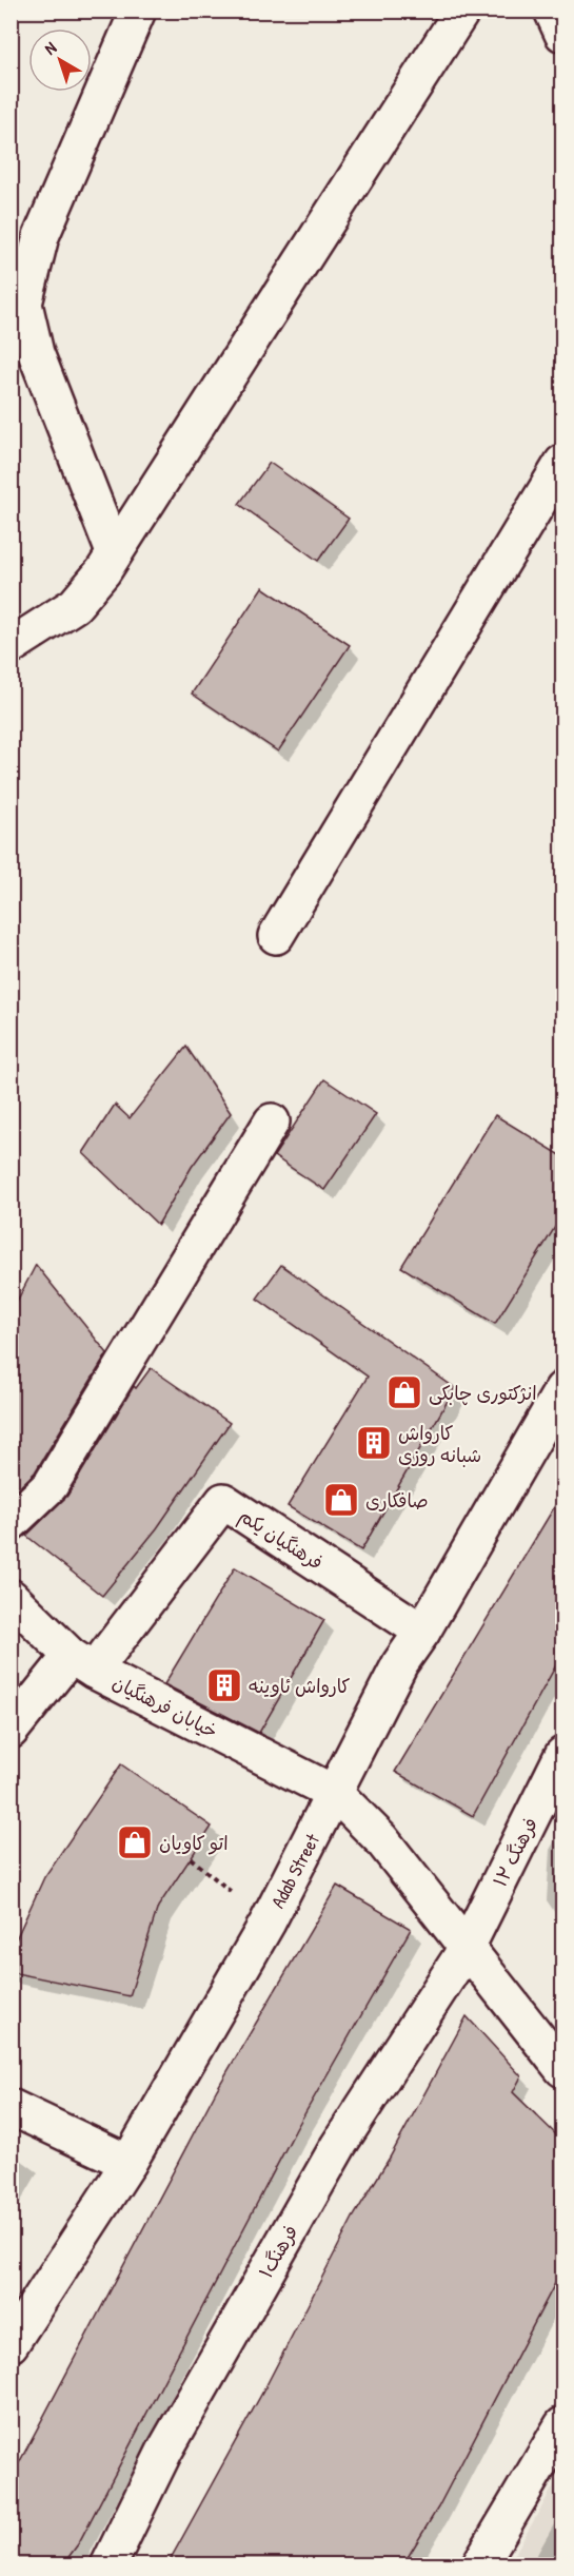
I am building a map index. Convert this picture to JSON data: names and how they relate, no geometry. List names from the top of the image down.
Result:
{
  "streets": {
    "street": [
      "فرهنگیان یکم",
      "خیابان فرهنگیان",
      "فرهنگ ۱۲",
      "Adab Street",
      "فرهنگ۱"
    ]
  },
  "crossings": [
    ["فرهنگیان یکم", "خیابان فرهنگیان"],
    ["فرهنگیان یکم", "Adab Street"],
    ["خیابان فرهنگیان", "فرهنگ ۱۲"],
    ["خیابان فرهنگیان", "Adab Street"],
    ["خیابان فرهنگیان", "فرهنگ۱"],
    ["فرهنگ ۱۲", "فرهنگ۱"]
  ],
  "places": {
    "shop": ["انژکتوری چابکی", "صافکاری", "اتو کاویان"],
    "building": ["کارواش شبانه روزی", "کارواش ئاوینه"]
  },
  "north": "top left"
}
